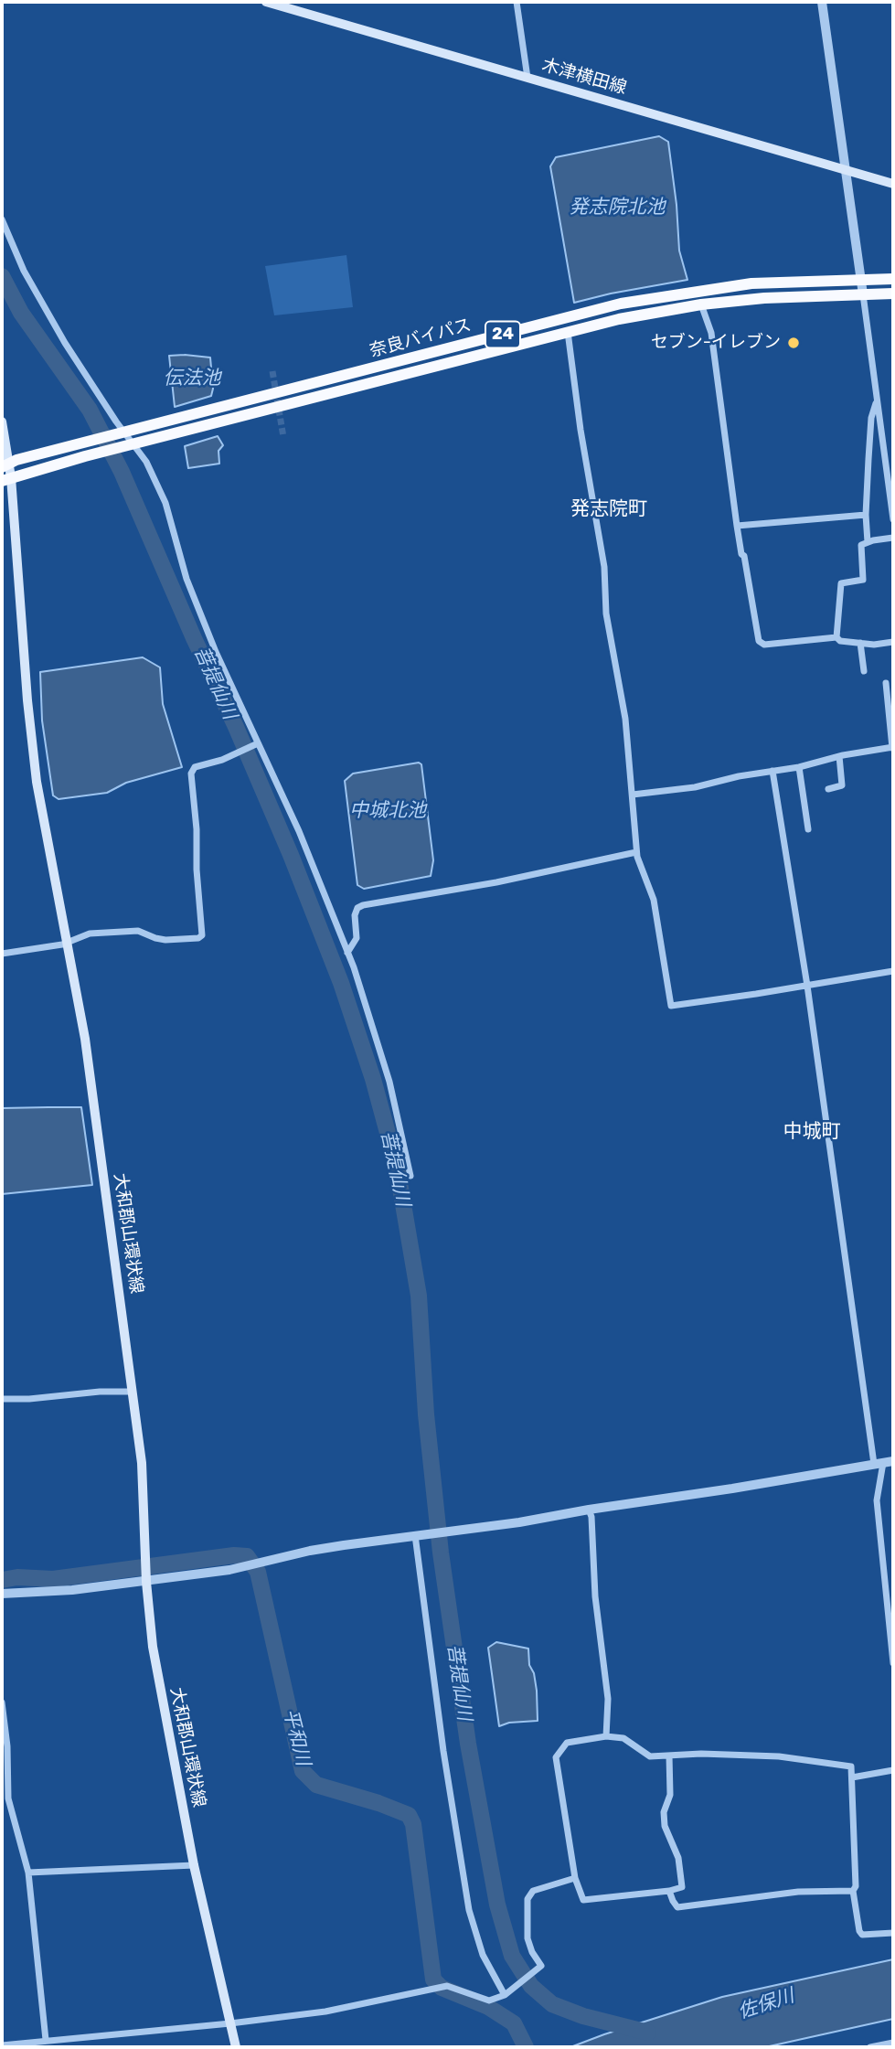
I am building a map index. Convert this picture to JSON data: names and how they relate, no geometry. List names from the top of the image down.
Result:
{
  "streets": {
    "highway": ["24", "奈良バイパス"],
    "main road": ["木津横田線", "大和郡山環状線"]
  },
  "crossings": [
    ["奈良バイパス", "大和郡山環状線"]
  ],
  "districts": ["発志院町", "中城町"],
  "water": [
    "発志院北池",
    "伝法池",
    "菩提仙川",
    "中城北池",
    "平和川",
    "佐保川"
  ],
  "places": ["セブン-イレブン"]
}
